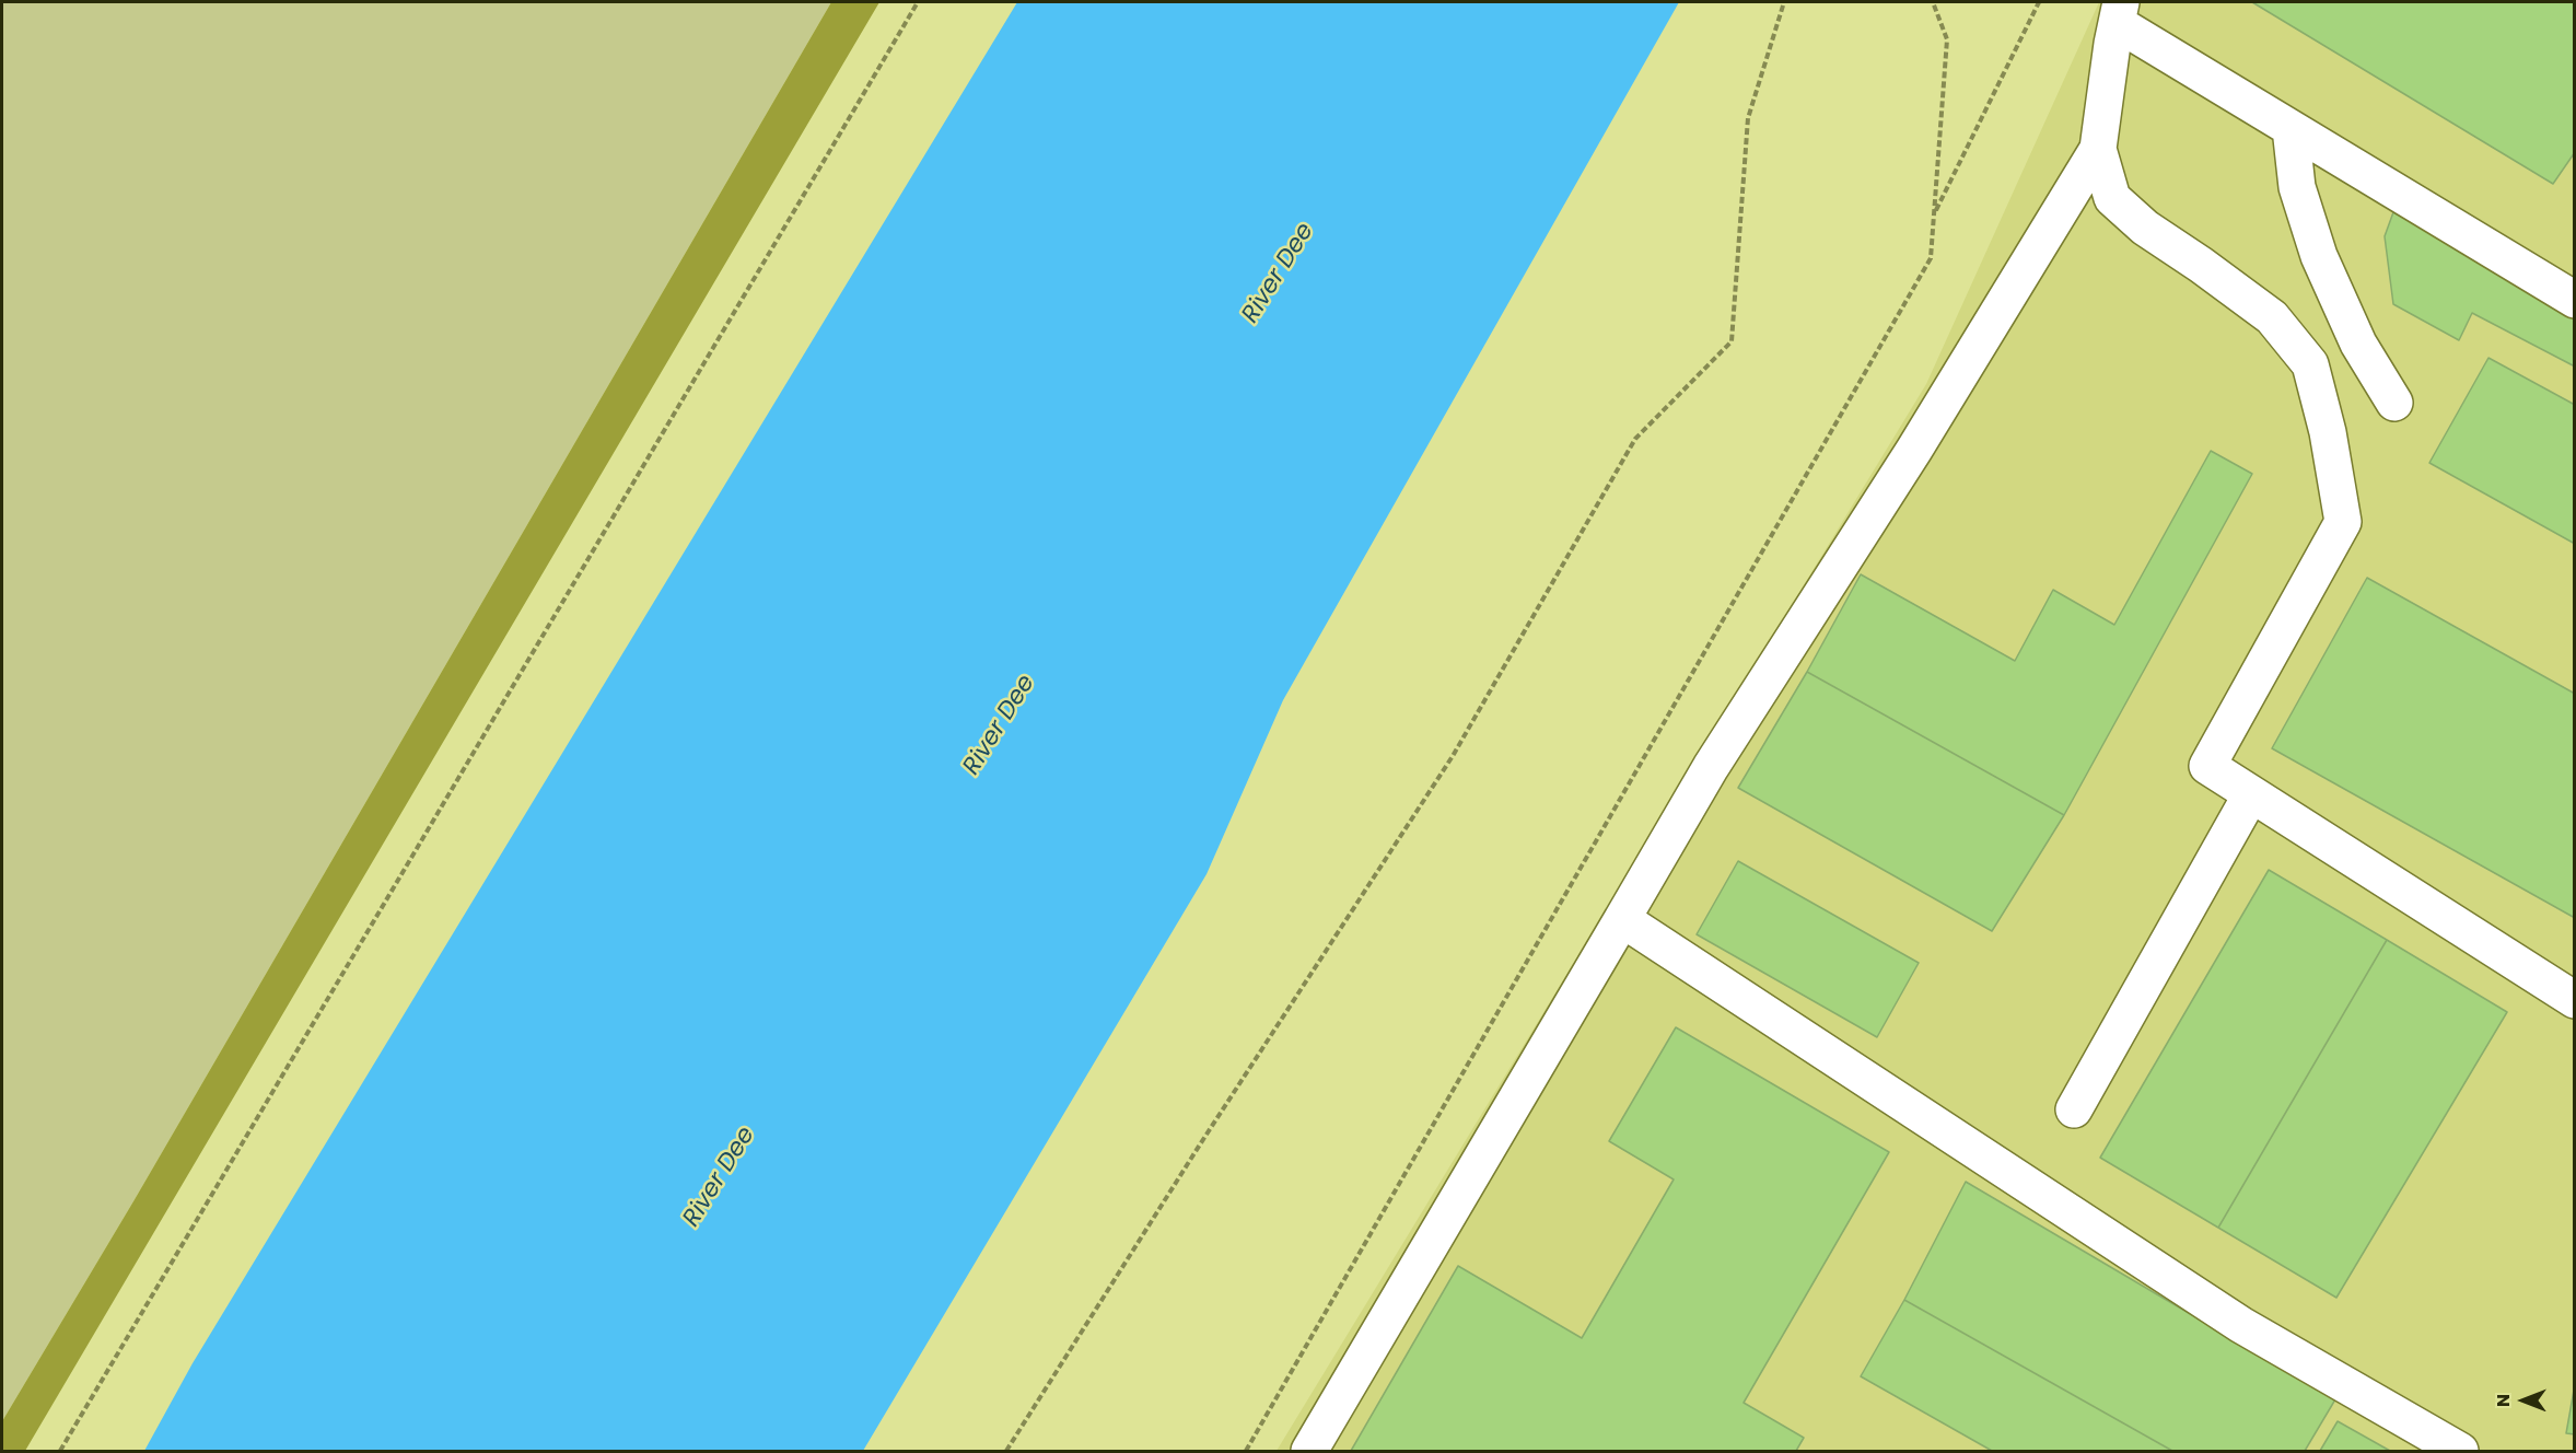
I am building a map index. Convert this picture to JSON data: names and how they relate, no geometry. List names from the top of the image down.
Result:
{
  "water": ["River Dee"],
  "north": "left"
}
